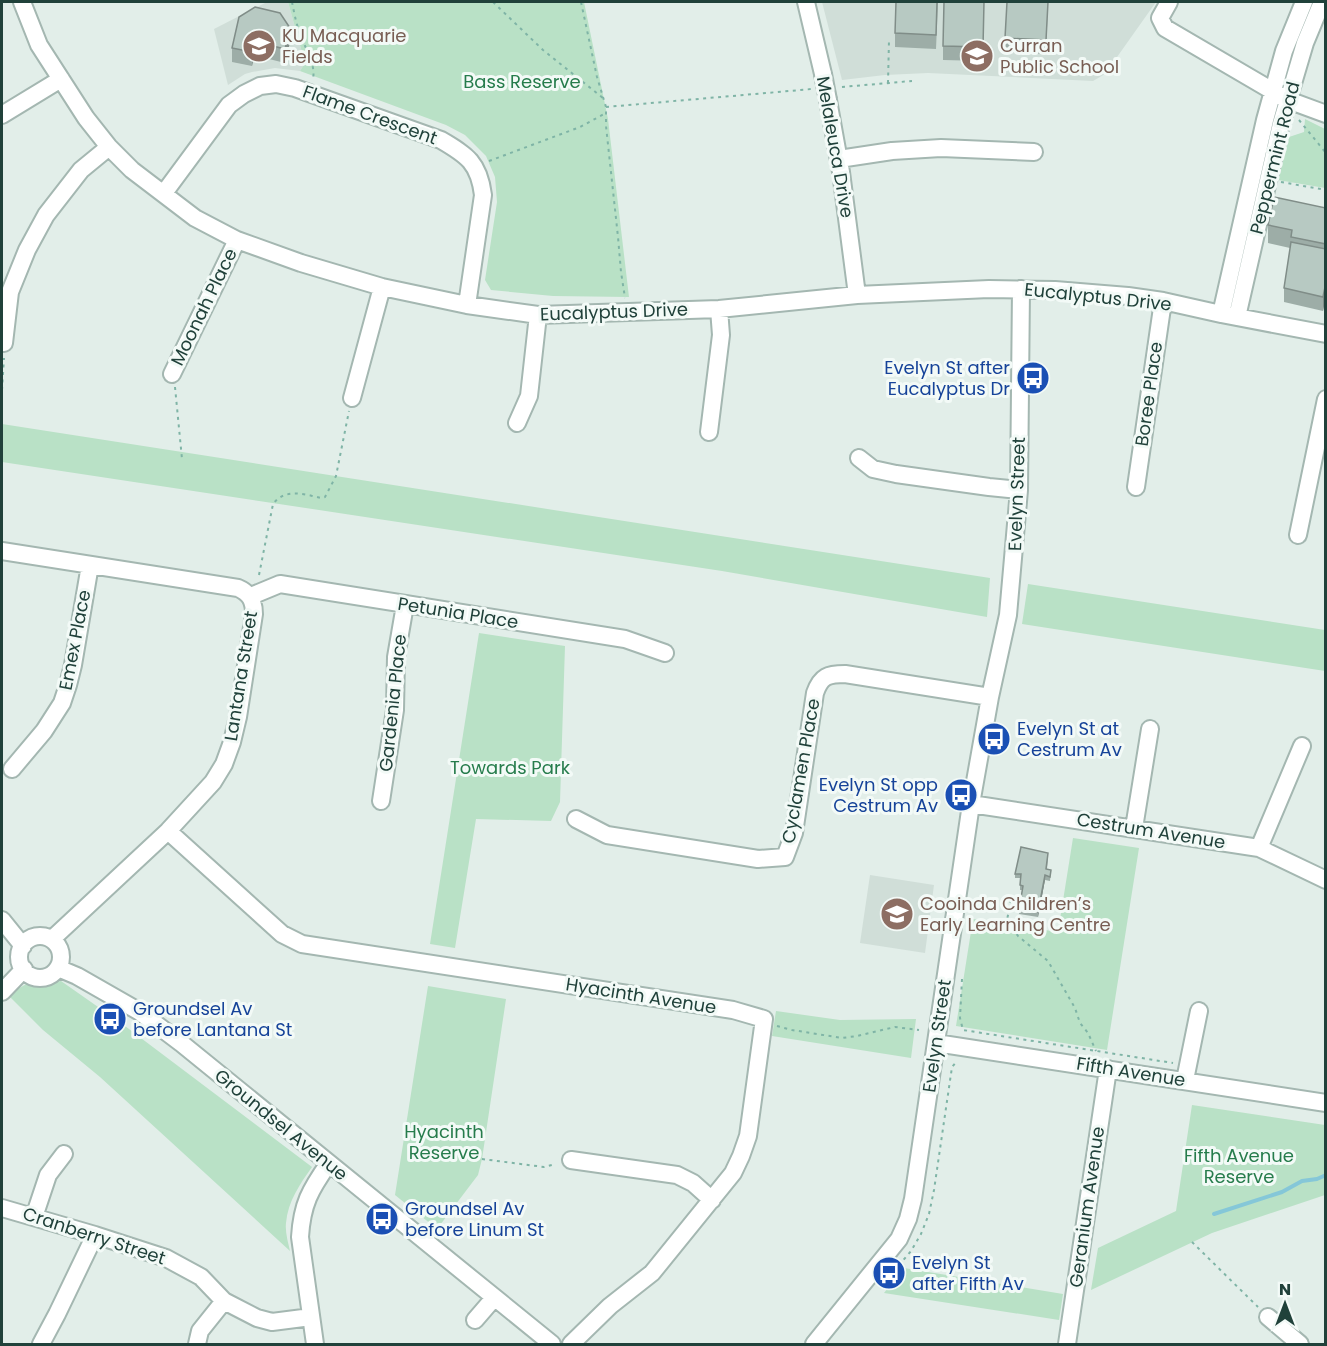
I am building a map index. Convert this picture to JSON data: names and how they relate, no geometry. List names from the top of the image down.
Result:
{
  "streets": {
    "street": [
      "Flame Crescent",
      "Melaleuca Drive",
      "Peppermint Road",
      "Eucalyptus Drive",
      "Moonah Place",
      "Boree Place",
      "Evelyn Street",
      "Petunia Place",
      "Emex Place",
      "Lantana Street",
      "Gardenia Place",
      "Cyclamen Place",
      "Cestrum Avenue",
      "Hyacinth Avenue",
      "Fifth Avenue",
      "Groundsel Avenue",
      "Geranium Avenue",
      "Cranberry Street"
    ]
  },
  "crossings": [
    ["Flame Crescent", "Eucalyptus Drive"],
    ["Melaleuca Drive", "Eucalyptus Drive"],
    ["Peppermint Road", "Eucalyptus Drive"],
    ["Eucalyptus Drive", "Moonah Place"],
    ["Eucalyptus Drive", "Boree Place"],
    ["Eucalyptus Drive", "Evelyn Street"],
    ["Evelyn Street", "Cyclamen Place"],
    ["Evelyn Street", "Cestrum Avenue"],
    ["Evelyn Street", "Fifth Avenue"],
    ["Petunia Place", "Lantana Street"],
    ["Petunia Place", "Gardenia Place"],
    ["Emex Place", "Lantana Street"],
    ["Lantana Street", "Hyacinth Avenue"],
    ["Lantana Street", "Groundsel Avenue"],
    ["Fifth Avenue", "Geranium Avenue"]
  ],
  "parks": [
    "Bass Reserve",
    "Towards Park",
    "Hyacinth Reserve",
    "Fifth Avenue Reserve"
  ],
  "places": {
    "school or university": ["KU Macquarie Fields", "Curran Public School", "Cooinda Children’s Early Learning Centre"],
    "bus stop": [
      "Evelyn St after Eucalyptus Dr",
      "Evelyn St at Cestrum Av",
      "Evelyn St opp Cestrum Av",
      "Groundsel Av before Lantana St",
      "Groundsel Av before Linum St",
      "Evelyn St after Fifth Av"
    ]
  },
  "north": "top"
}
